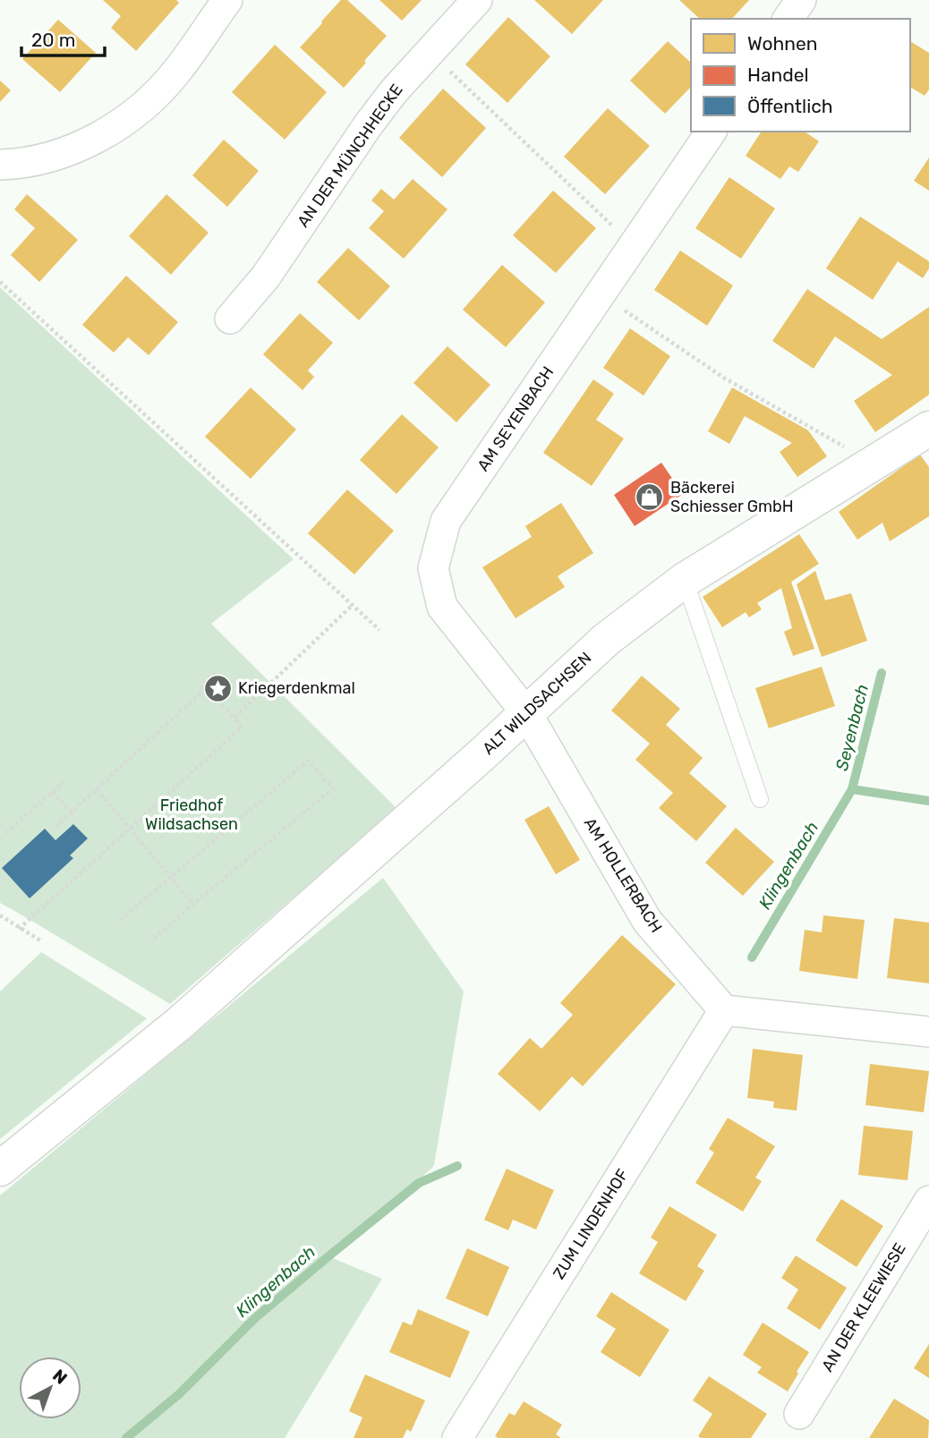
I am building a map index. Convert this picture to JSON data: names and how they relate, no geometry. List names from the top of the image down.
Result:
{
  "streets": {
    "main road": ["ALT WILDSACHSEN"],
    "street": [
      "AN DER MÜNCHHECKE",
      "AM SEYENBACH",
      "AM HOLLERBACH",
      "ZUM LINDENHOF",
      "AN DER KLEEWIESE"
    ]
  },
  "crossings": [
    ["AM SEYENBACH", "ALT WILDSACHSEN"],
    ["AM SEYENBACH", "AM HOLLERBACH"],
    ["ALT WILDSACHSEN", "AM HOLLERBACH"],
    ["AM HOLLERBACH", "ZUM LINDENHOF"]
  ],
  "water": ["Seyenbach", "Klingenbach"],
  "parks": ["Friedhof Wildsachsen"],
  "places": {
    "shop": ["Bäckerei Schiesser GmbH"],
    "place": ["Kriegerdenkmal"]
  },
  "legend": ["Wohnen", "Handel", "Öffentlich"],
  "scale_bar": "20 m",
  "north": "top right"
}
